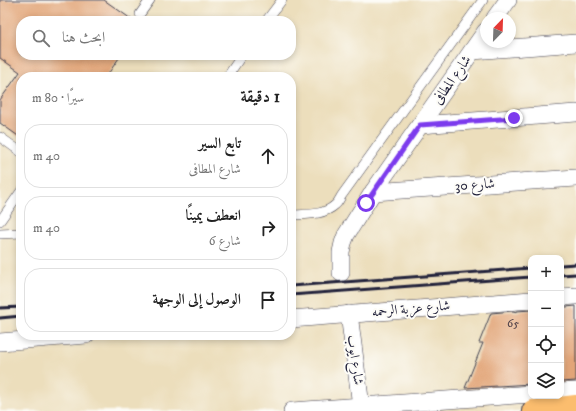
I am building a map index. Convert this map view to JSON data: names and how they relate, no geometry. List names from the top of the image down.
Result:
{
  "streets": {
    "street": [
      "شارع المطافى",
      "شارع 30",
      "شارع عزبة الرحمه",
      "شارع ايوب"
    ]
  },
  "crossings": [
    ["شارع المطافى", "شارع 30"],
    ["شارع عزبة الرحمه", "شارع ايوب"]
  ],
  "house_numbers": ["65"],
  "north": "top right",
  "page": {
    "search": "ابحث هنا",
    "heading": ["1 دقيقة", "سيرًا · 80 m"],
    "list": [
      ["تابع السير", "شارع المطافى", "40 m"],
      ["انعطف يمينًا", "شارع 6", "40 m"],
      "الوصول إلى الوجهة"
    ],
    "map_buttons": ["+", "−"]
  }
}
